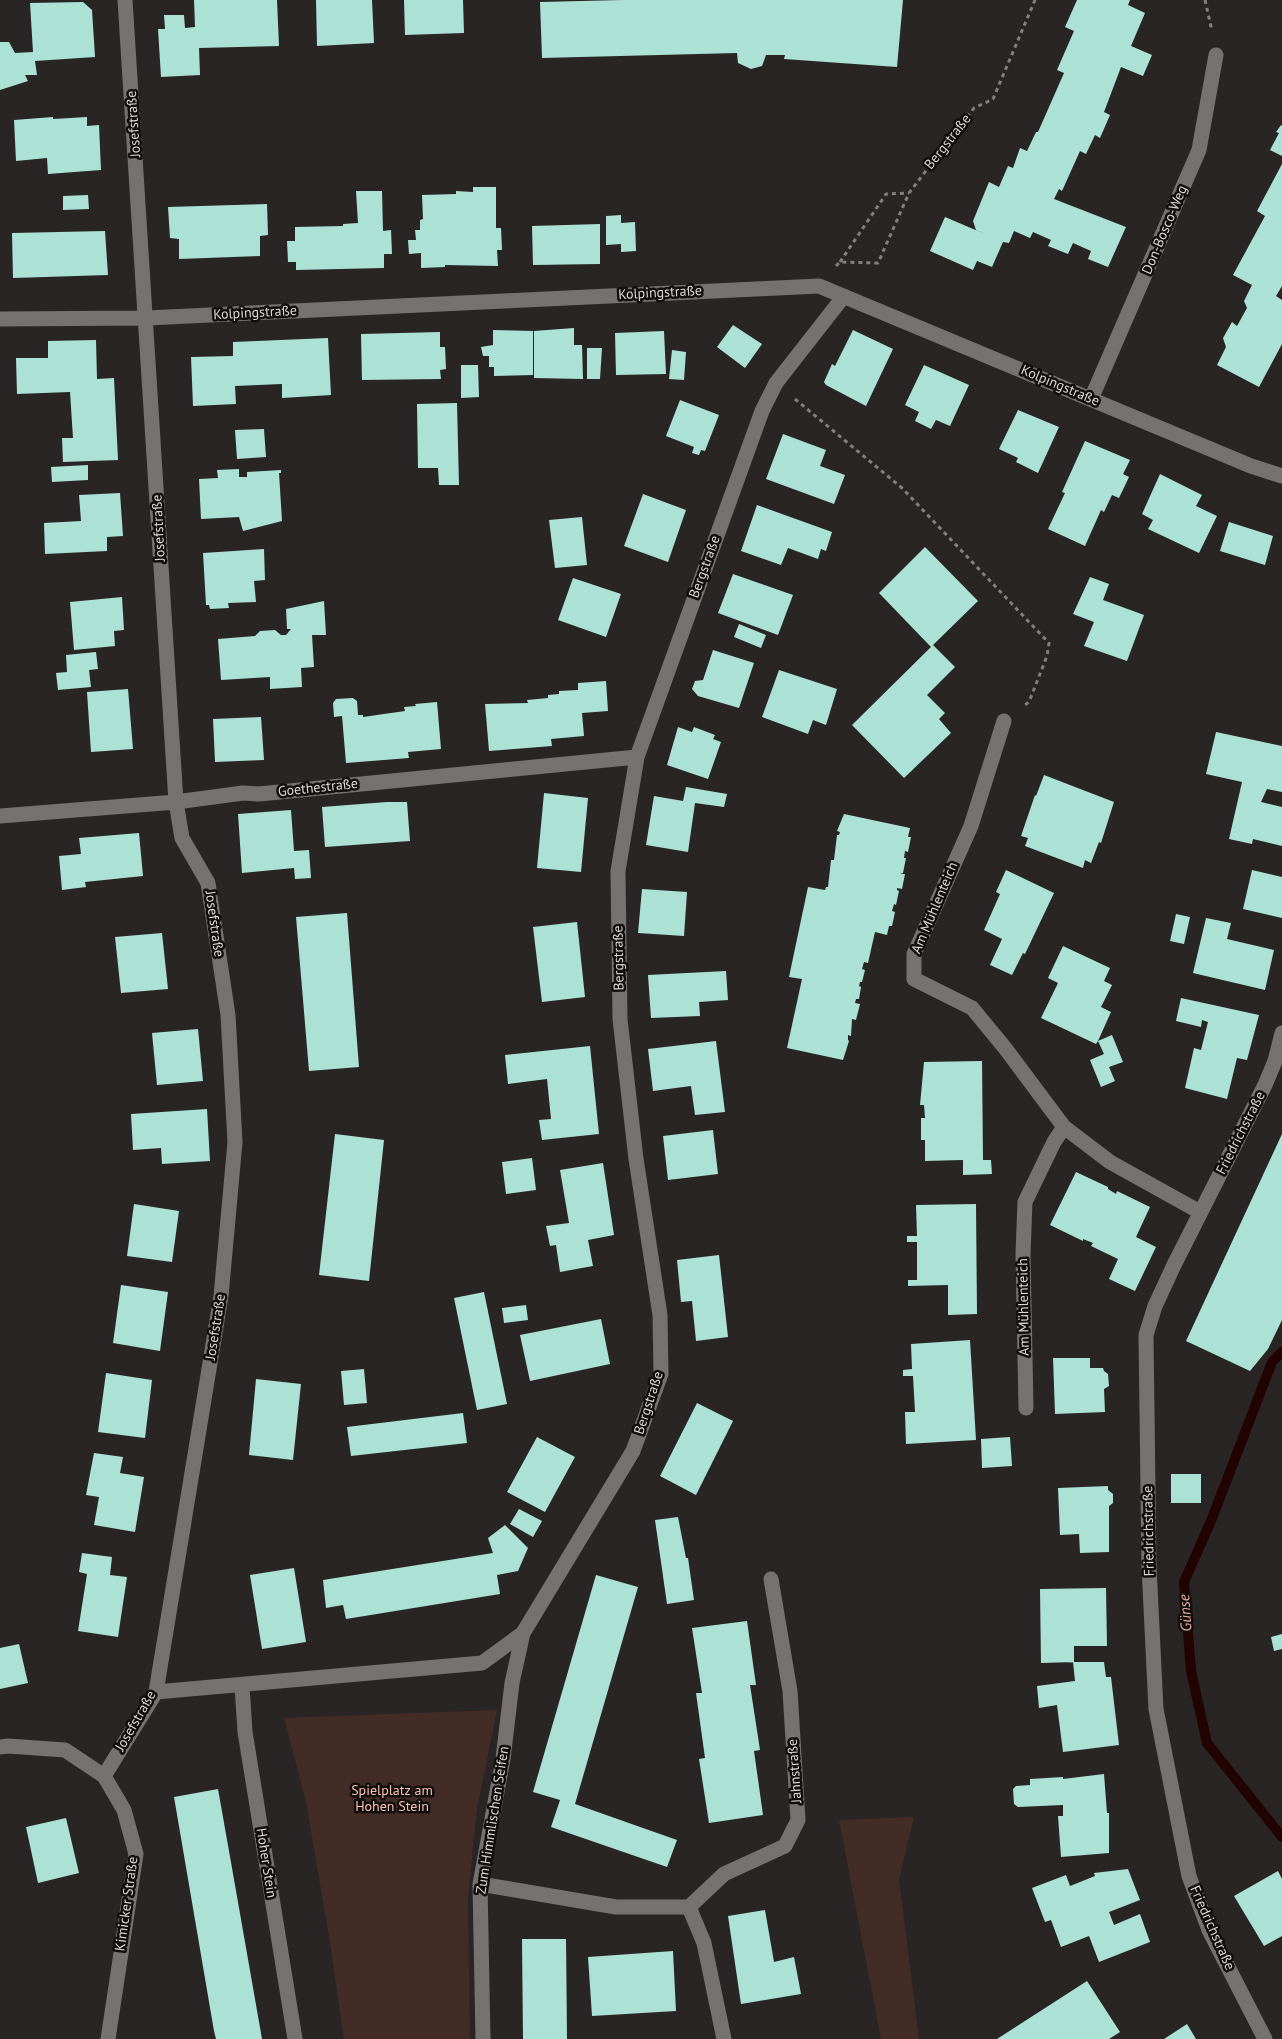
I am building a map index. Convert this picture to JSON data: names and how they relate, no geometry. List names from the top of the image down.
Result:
{
  "streets": {
    "street": [
      "Josefstraße",
      "Bergstraße",
      "Don-Bosco-Weg",
      "Kolpingstraße",
      "Goethestraße",
      "Am Mühlenteich",
      "Friedrichstraße",
      "Jahnstraße",
      "Zum Himmlischen Seifen",
      "Hoher Stein",
      "Kimicker Straße"
    ]
  },
  "crossings": [
    ["Josefstraße", "Kolpingstraße"],
    ["Josefstraße", "Goethestraße"],
    ["Josefstraße", "Kimicker Straße"],
    ["Bergstraße", "Kolpingstraße"],
    ["Bergstraße", "Goethestraße"],
    ["Bergstraße", "Zum Himmlischen Seifen"],
    ["Don-Bosco-Weg", "Kolpingstraße"],
    ["Am Mühlenteich", "Friedrichstraße"]
  ],
  "water": ["Günse"],
  "parks": ["Spielplatz am Hohen Stein"]
}
